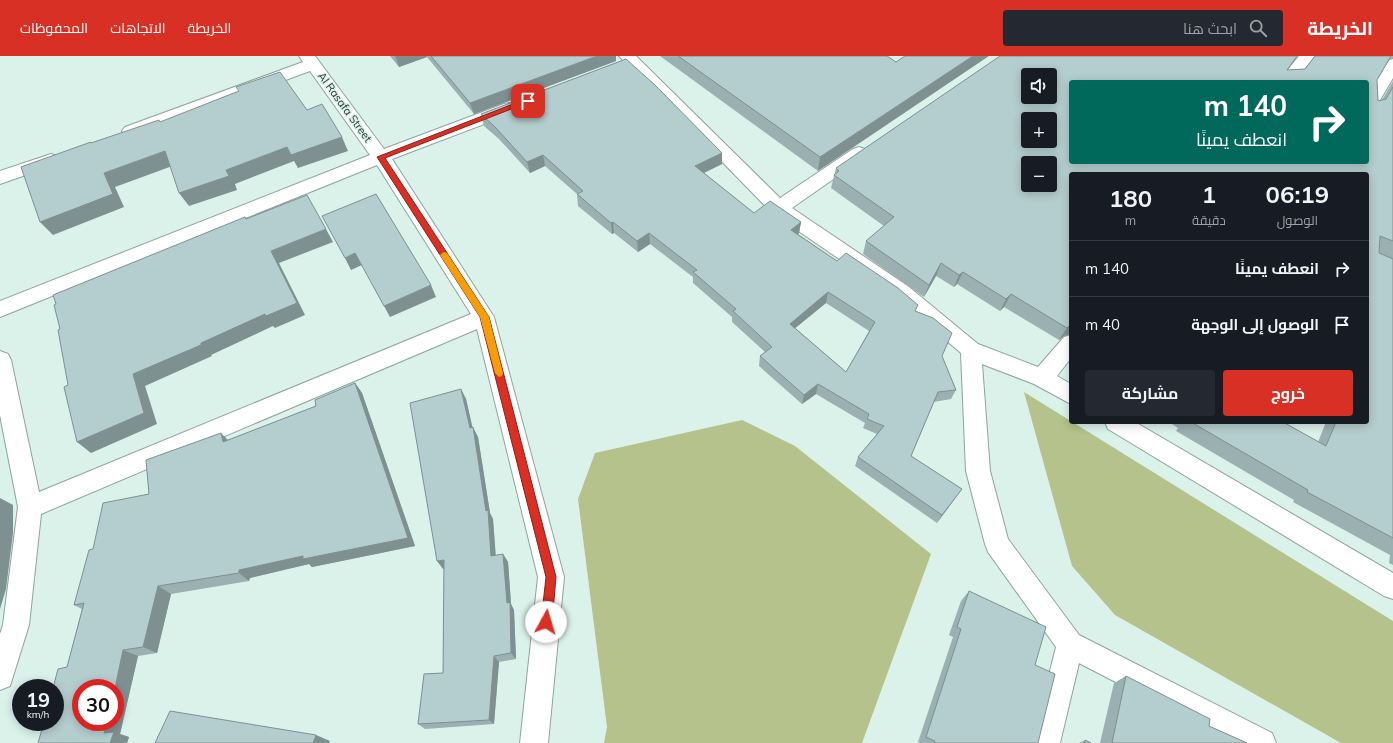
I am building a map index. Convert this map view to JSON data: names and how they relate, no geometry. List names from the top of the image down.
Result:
{
  "streets": {
    "street": ["Al Rasafa Street"]
  },
  "page": {
    "header": "الخريطة",
    "search": "ابحث هنا",
    "nav": ["الخريطة", "الاتجاهات", "المحفوظات"],
    "map_buttons": ["+", "−"],
    "turn": ["140 m", "انعطف يمينًا"],
    "eta": [
      "06:19",
      "الوصول",
      "1",
      "دقيقة",
      "180",
      "m"
    ],
    "list": [
      {
        "name": "انعطف يمينًا",
        "value": "140 m"
      },
      {
        "name": "الوصول إلى الوجهة",
        "value": "40 m"
      }
    ],
    "buttons": ["خروج", "مشاركة"],
    "speed": "19 km/h",
    "limit": "30"
  }
}
